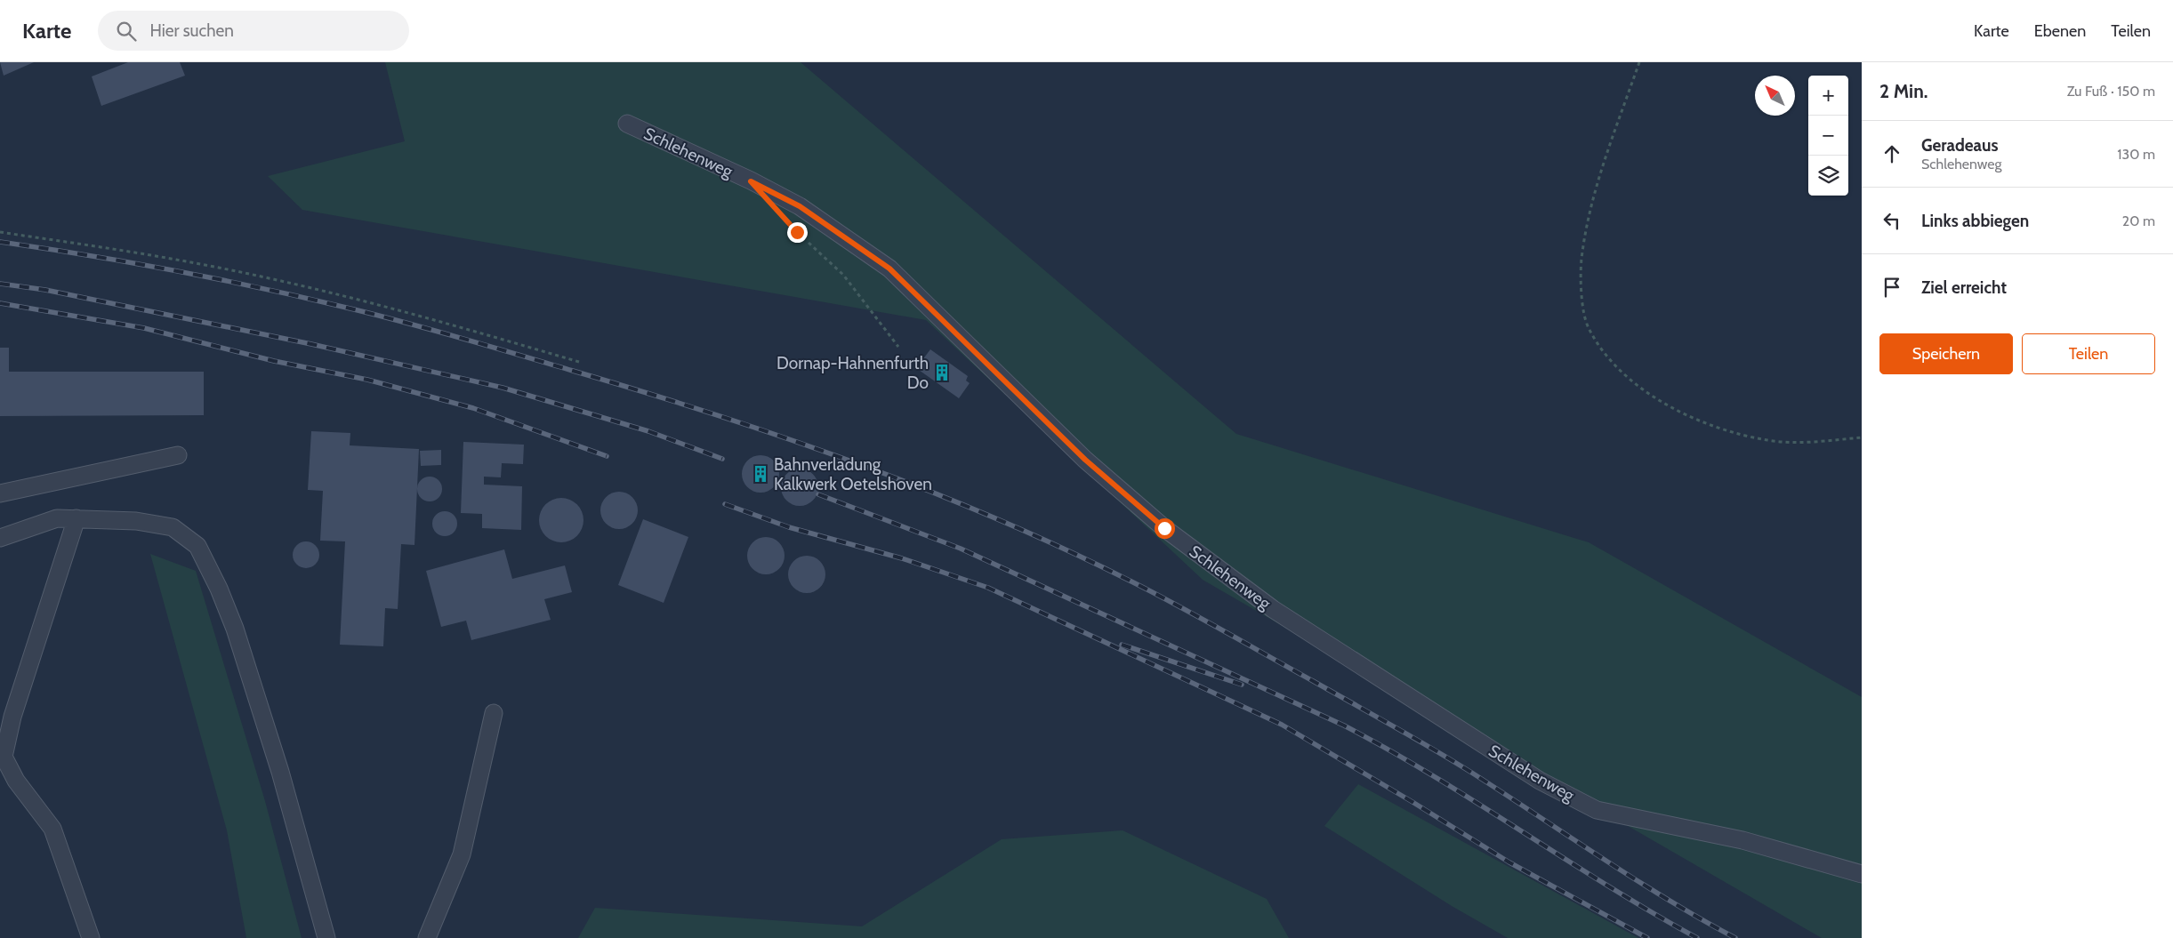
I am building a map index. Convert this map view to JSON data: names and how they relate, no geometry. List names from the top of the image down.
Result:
{
  "streets": {
    "lane": ["Schlehenweg"]
  },
  "places": {
    "building": ["Dornap-Hahnenfurth Do", "Bahnverladung Kalkwerk Oetelshoven"]
  },
  "north": "top left",
  "page": {
    "header": "Karte",
    "search": "Hier suchen",
    "nav": ["Karte", "Ebenen", "Teilen"],
    "heading": ["2 Min.", "Zu Fuß · 150 m"],
    "map_buttons": ["+", "−"],
    "list": [
      ["Geradeaus", "Schlehenweg", "130 m"],
      ["Links abbiegen", "20 m"],
      "Ziel erreicht"
    ],
    "buttons": ["Speichern", "Teilen"]
  }
}
